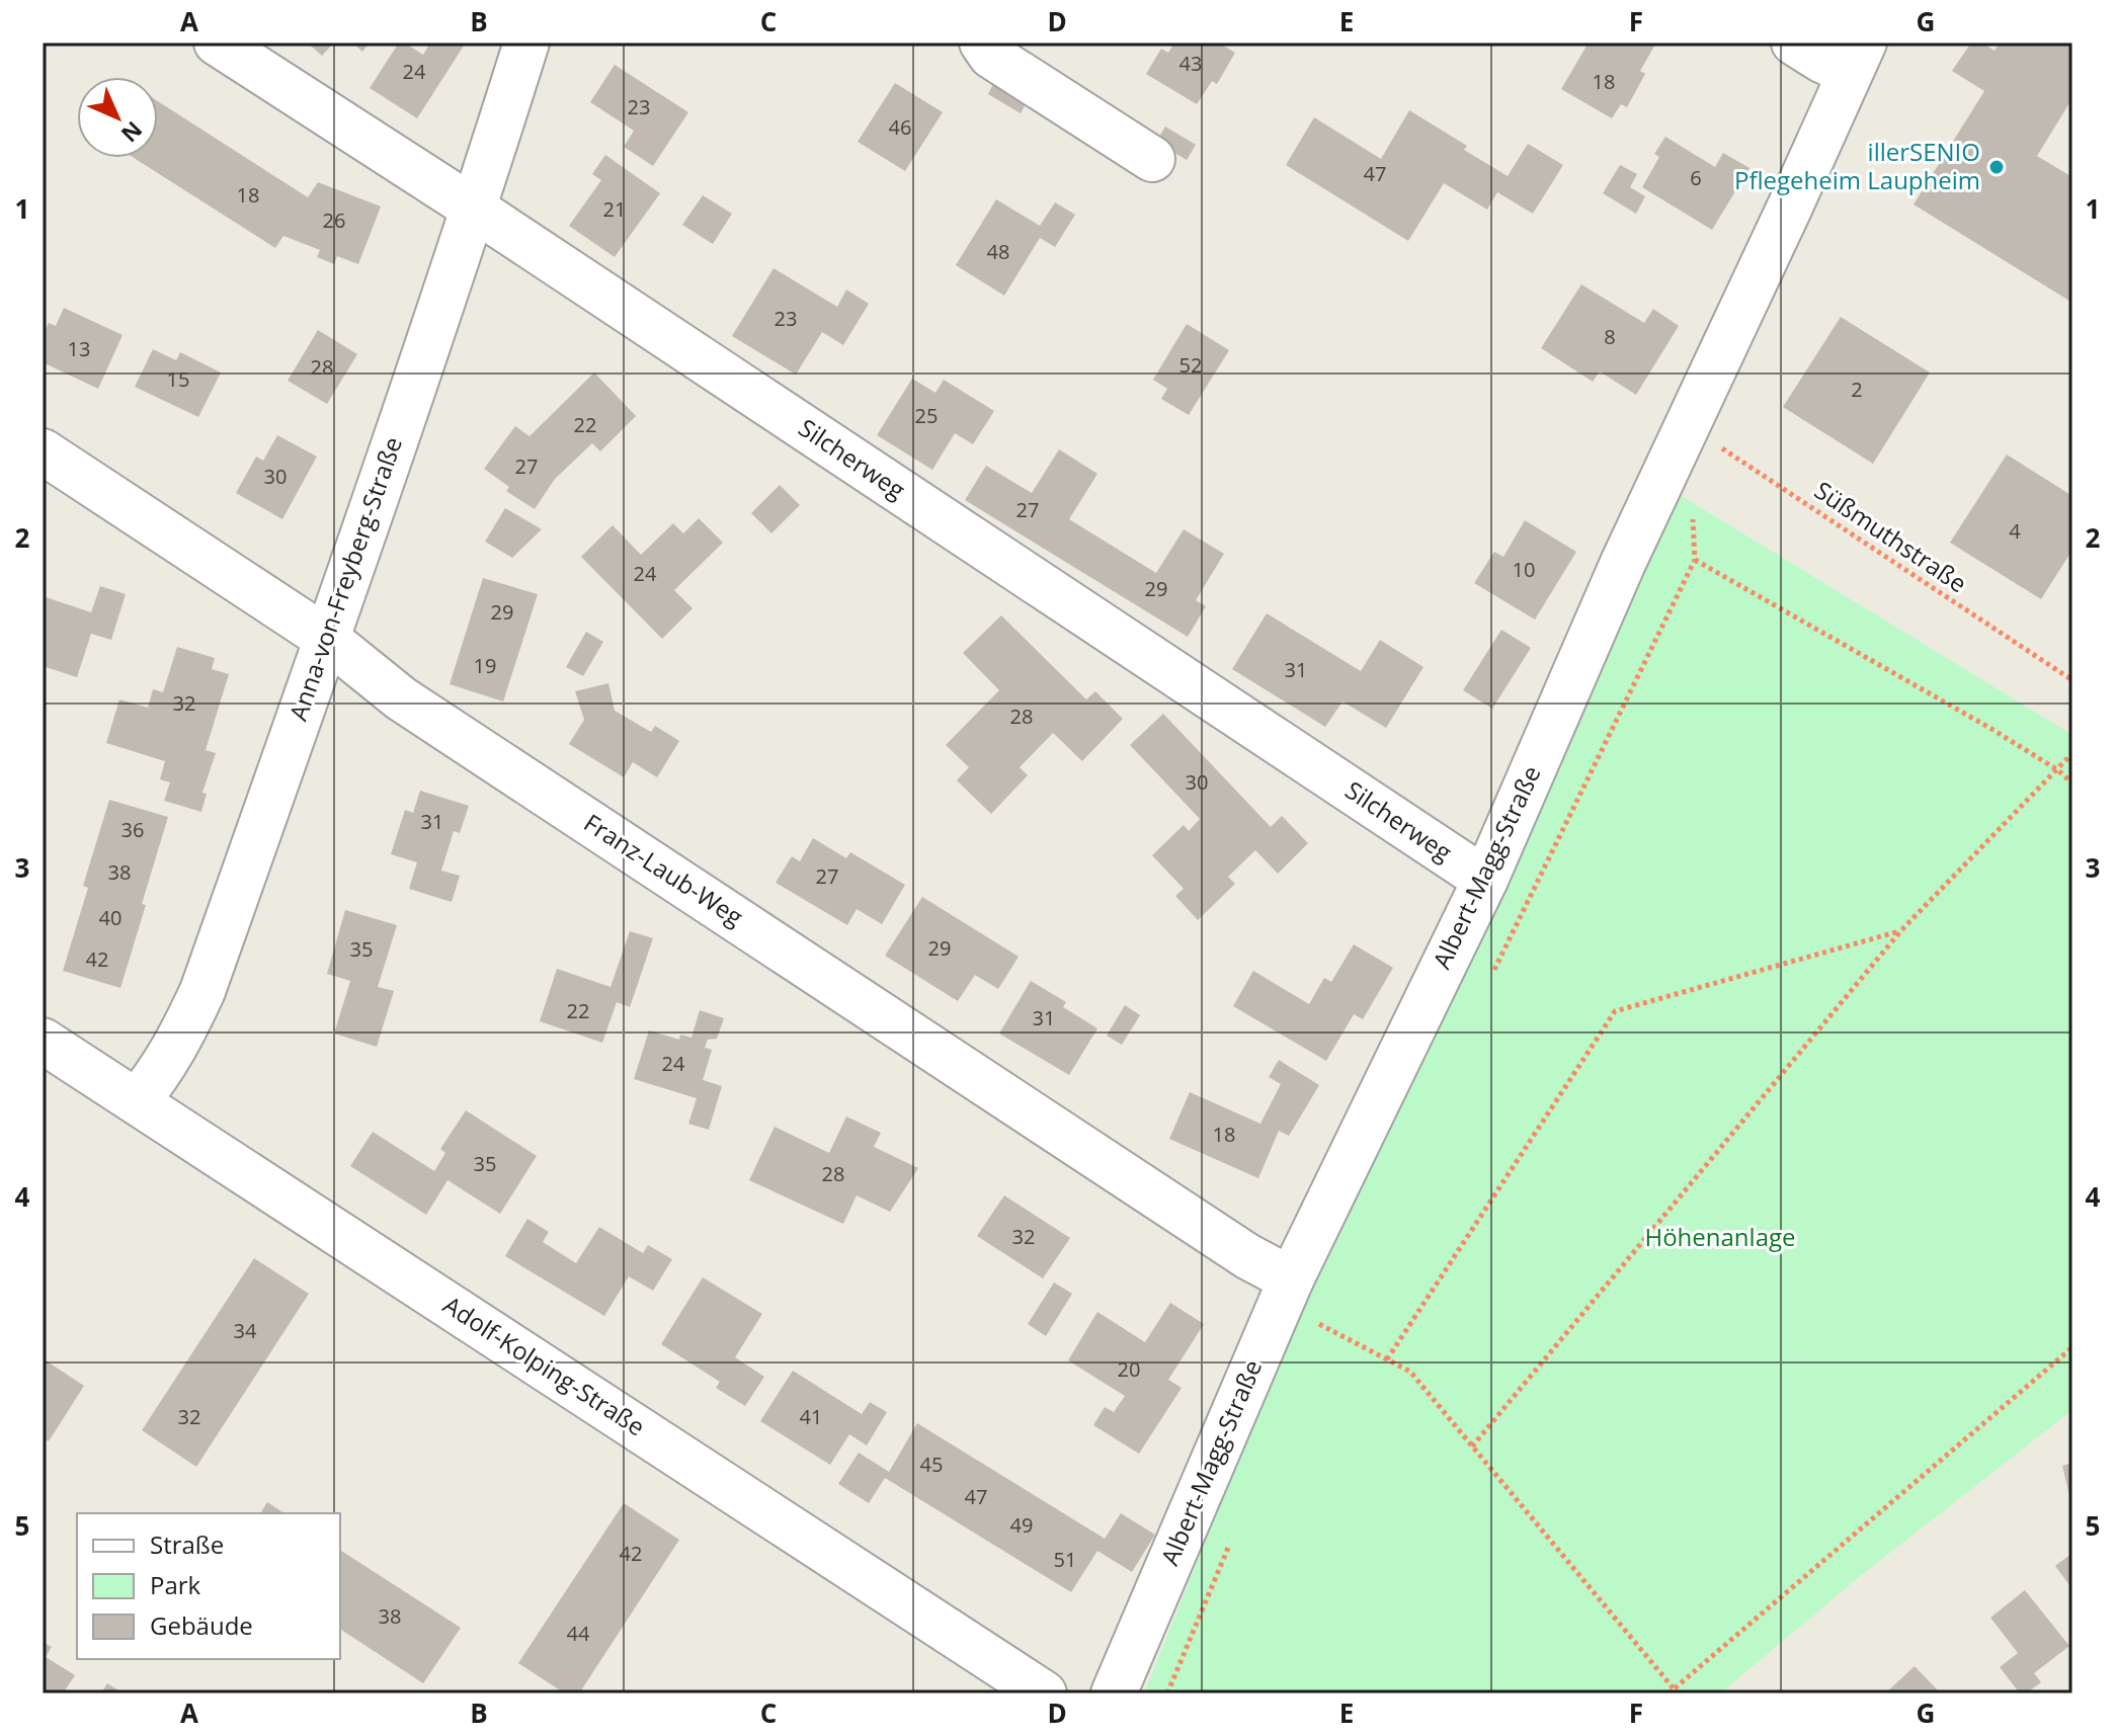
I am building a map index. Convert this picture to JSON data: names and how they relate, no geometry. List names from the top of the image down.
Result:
{
  "streets": {
    "street": [
      "Silcherweg",
      "Anna-von-Freyberg-Straße",
      "Albert-Magg-Straße",
      "Franz-Laub-Weg",
      "Adolf-Kolping-Straße"
    ],
    "path": ["Süßmuthstraße"]
  },
  "crossings": [
    ["Silcherweg", "Anna-von-Freyberg-Straße"],
    ["Silcherweg", "Albert-Magg-Straße"],
    ["Süßmuthstraße", "Albert-Magg-Straße"],
    ["Anna-von-Freyberg-Straße", "Franz-Laub-Weg"],
    ["Anna-von-Freyberg-Straße", "Adolf-Kolping-Straße"],
    ["Albert-Magg-Straße", "Franz-Laub-Weg"]
  ],
  "parks": ["Höhenanlage"],
  "places": ["illerSENIO Pflegeheim Laupheim"],
  "house_numbers": [
    "43",
    "24",
    "18",
    "23",
    "46",
    "47",
    "6",
    "18",
    "21",
    "26",
    "48",
    "23",
    "8",
    "13",
    "52",
    "28",
    "15",
    "2",
    "25",
    "22",
    "27",
    "30",
    "27",
    "4",
    "10",
    "24",
    "29",
    "29",
    "19",
    "31",
    "32",
    "28",
    "30",
    "31",
    "36",
    "38",
    "27",
    "40",
    "29",
    "35",
    "42",
    "22",
    "31",
    "24",
    "18",
    "35",
    "28",
    "32",
    "34",
    "20",
    "32",
    "41",
    "45",
    "47",
    "49",
    "42",
    "51",
    "38",
    "44"
  ],
  "legend": ["Straße", "Park", "Gebäude"],
  "north": "bottom right",
  "grid": {
    "columns": [
      "A",
      "B",
      "C",
      "D",
      "E",
      "F",
      "G"
    ],
    "rows": [
      "1",
      "2",
      "3",
      "4",
      "5"
    ]
  }
}
